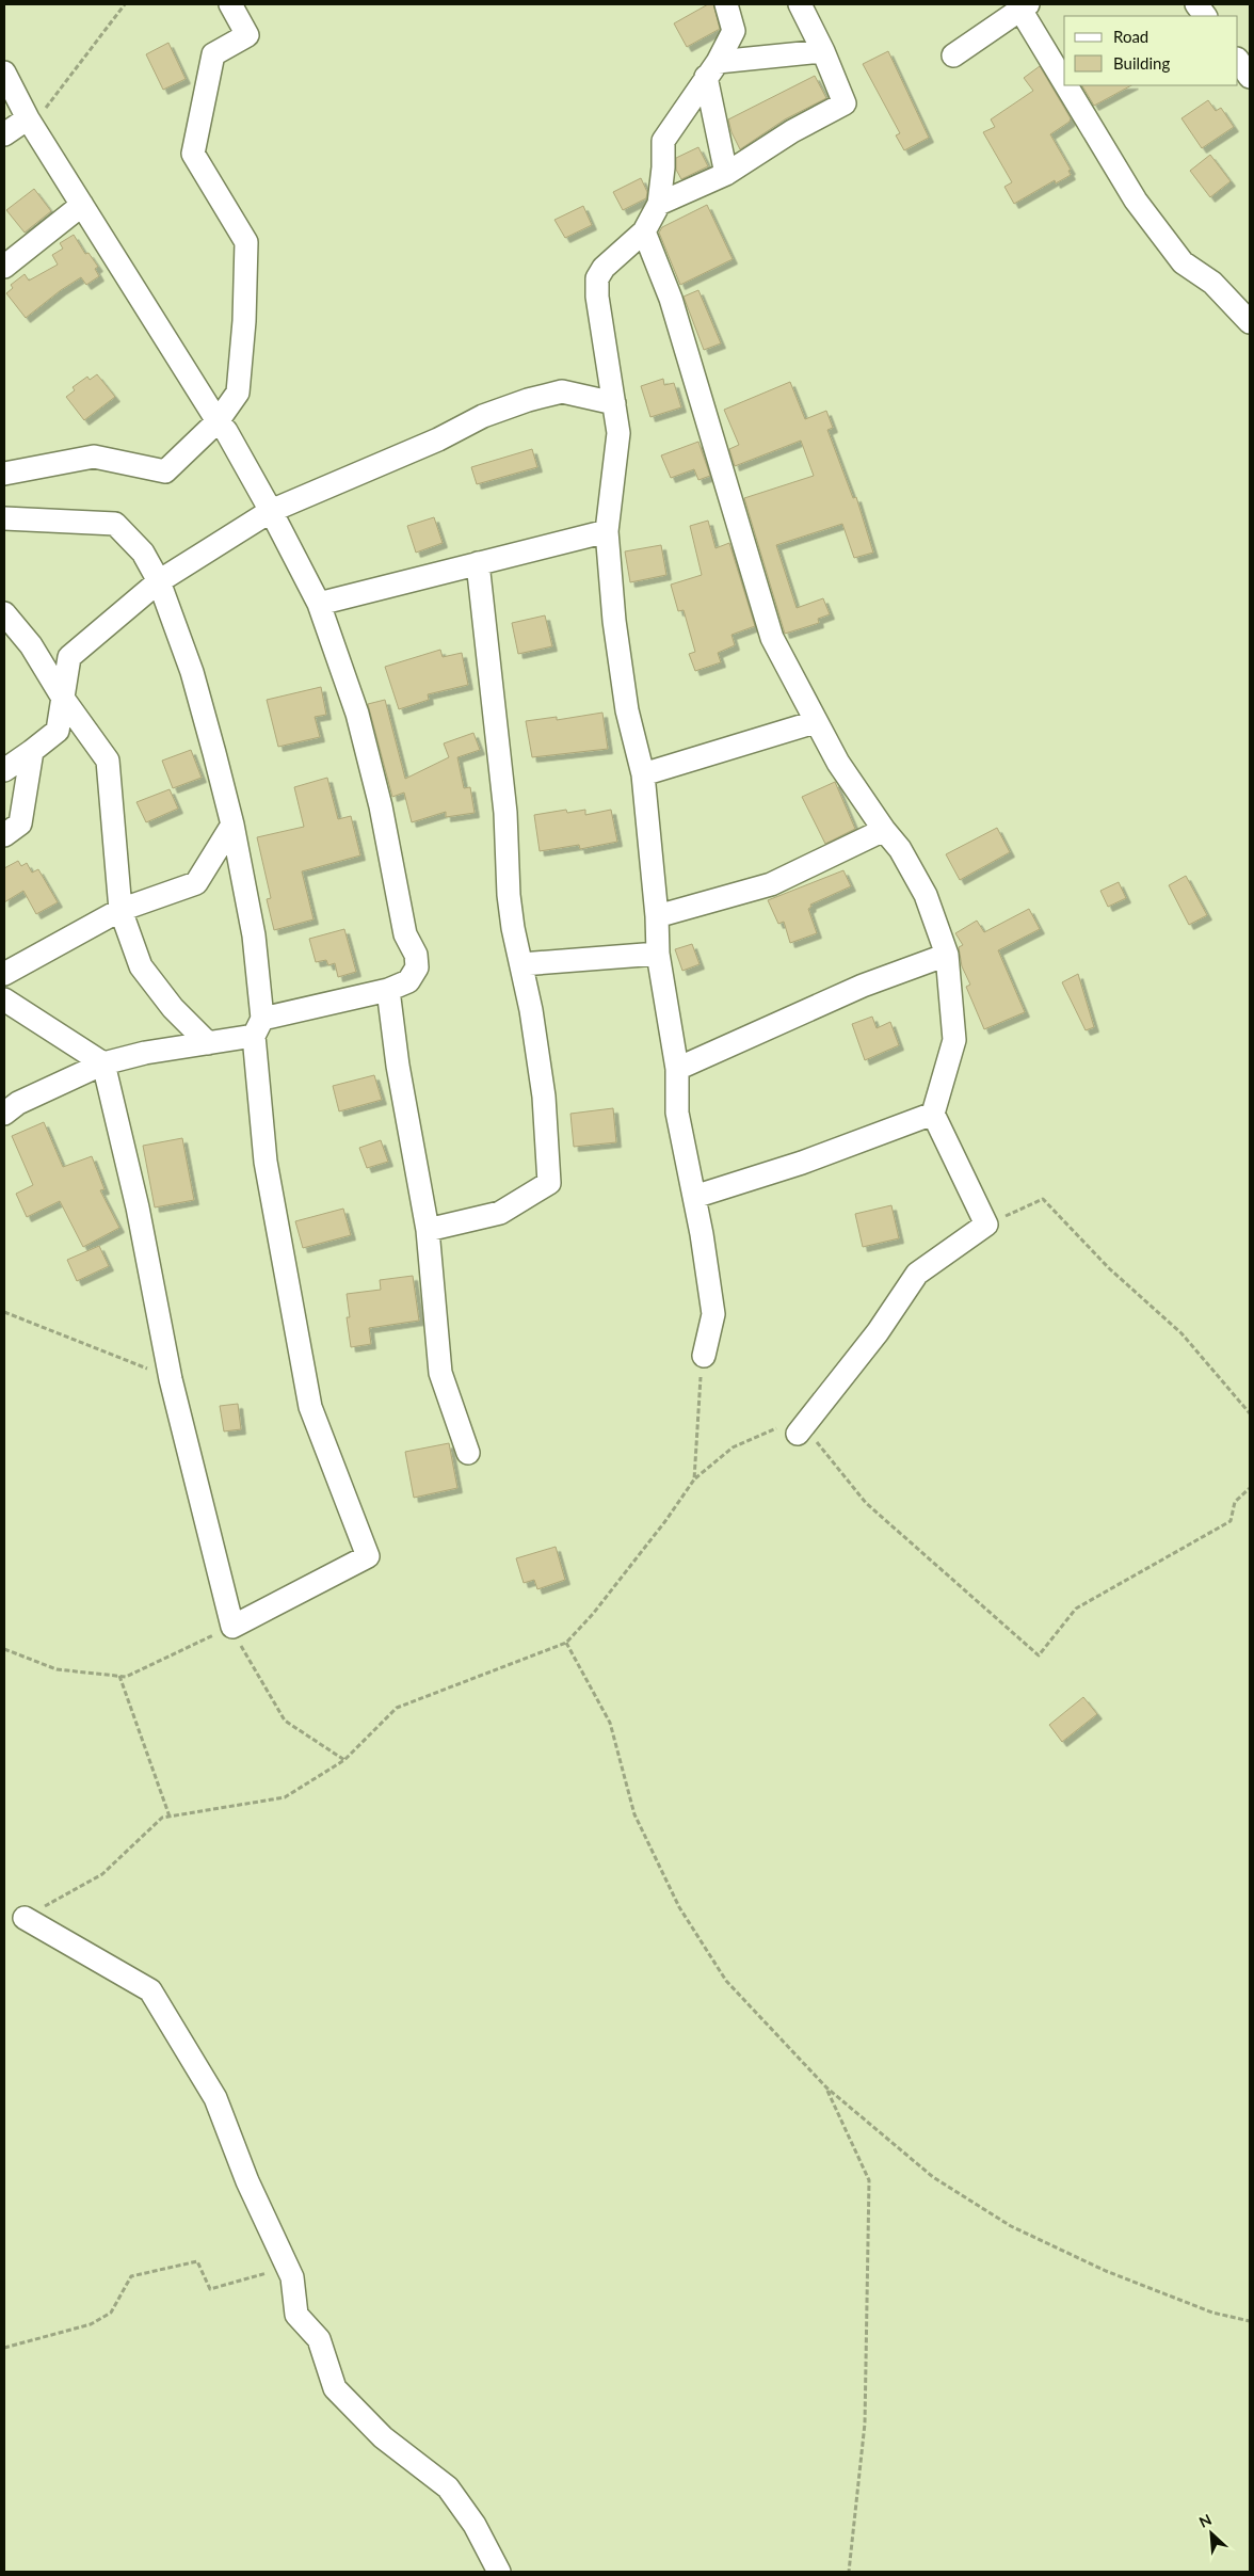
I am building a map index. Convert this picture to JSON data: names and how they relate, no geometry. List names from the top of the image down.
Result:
{
  "legend": ["Road", "Building"],
  "north": "top left"
}
